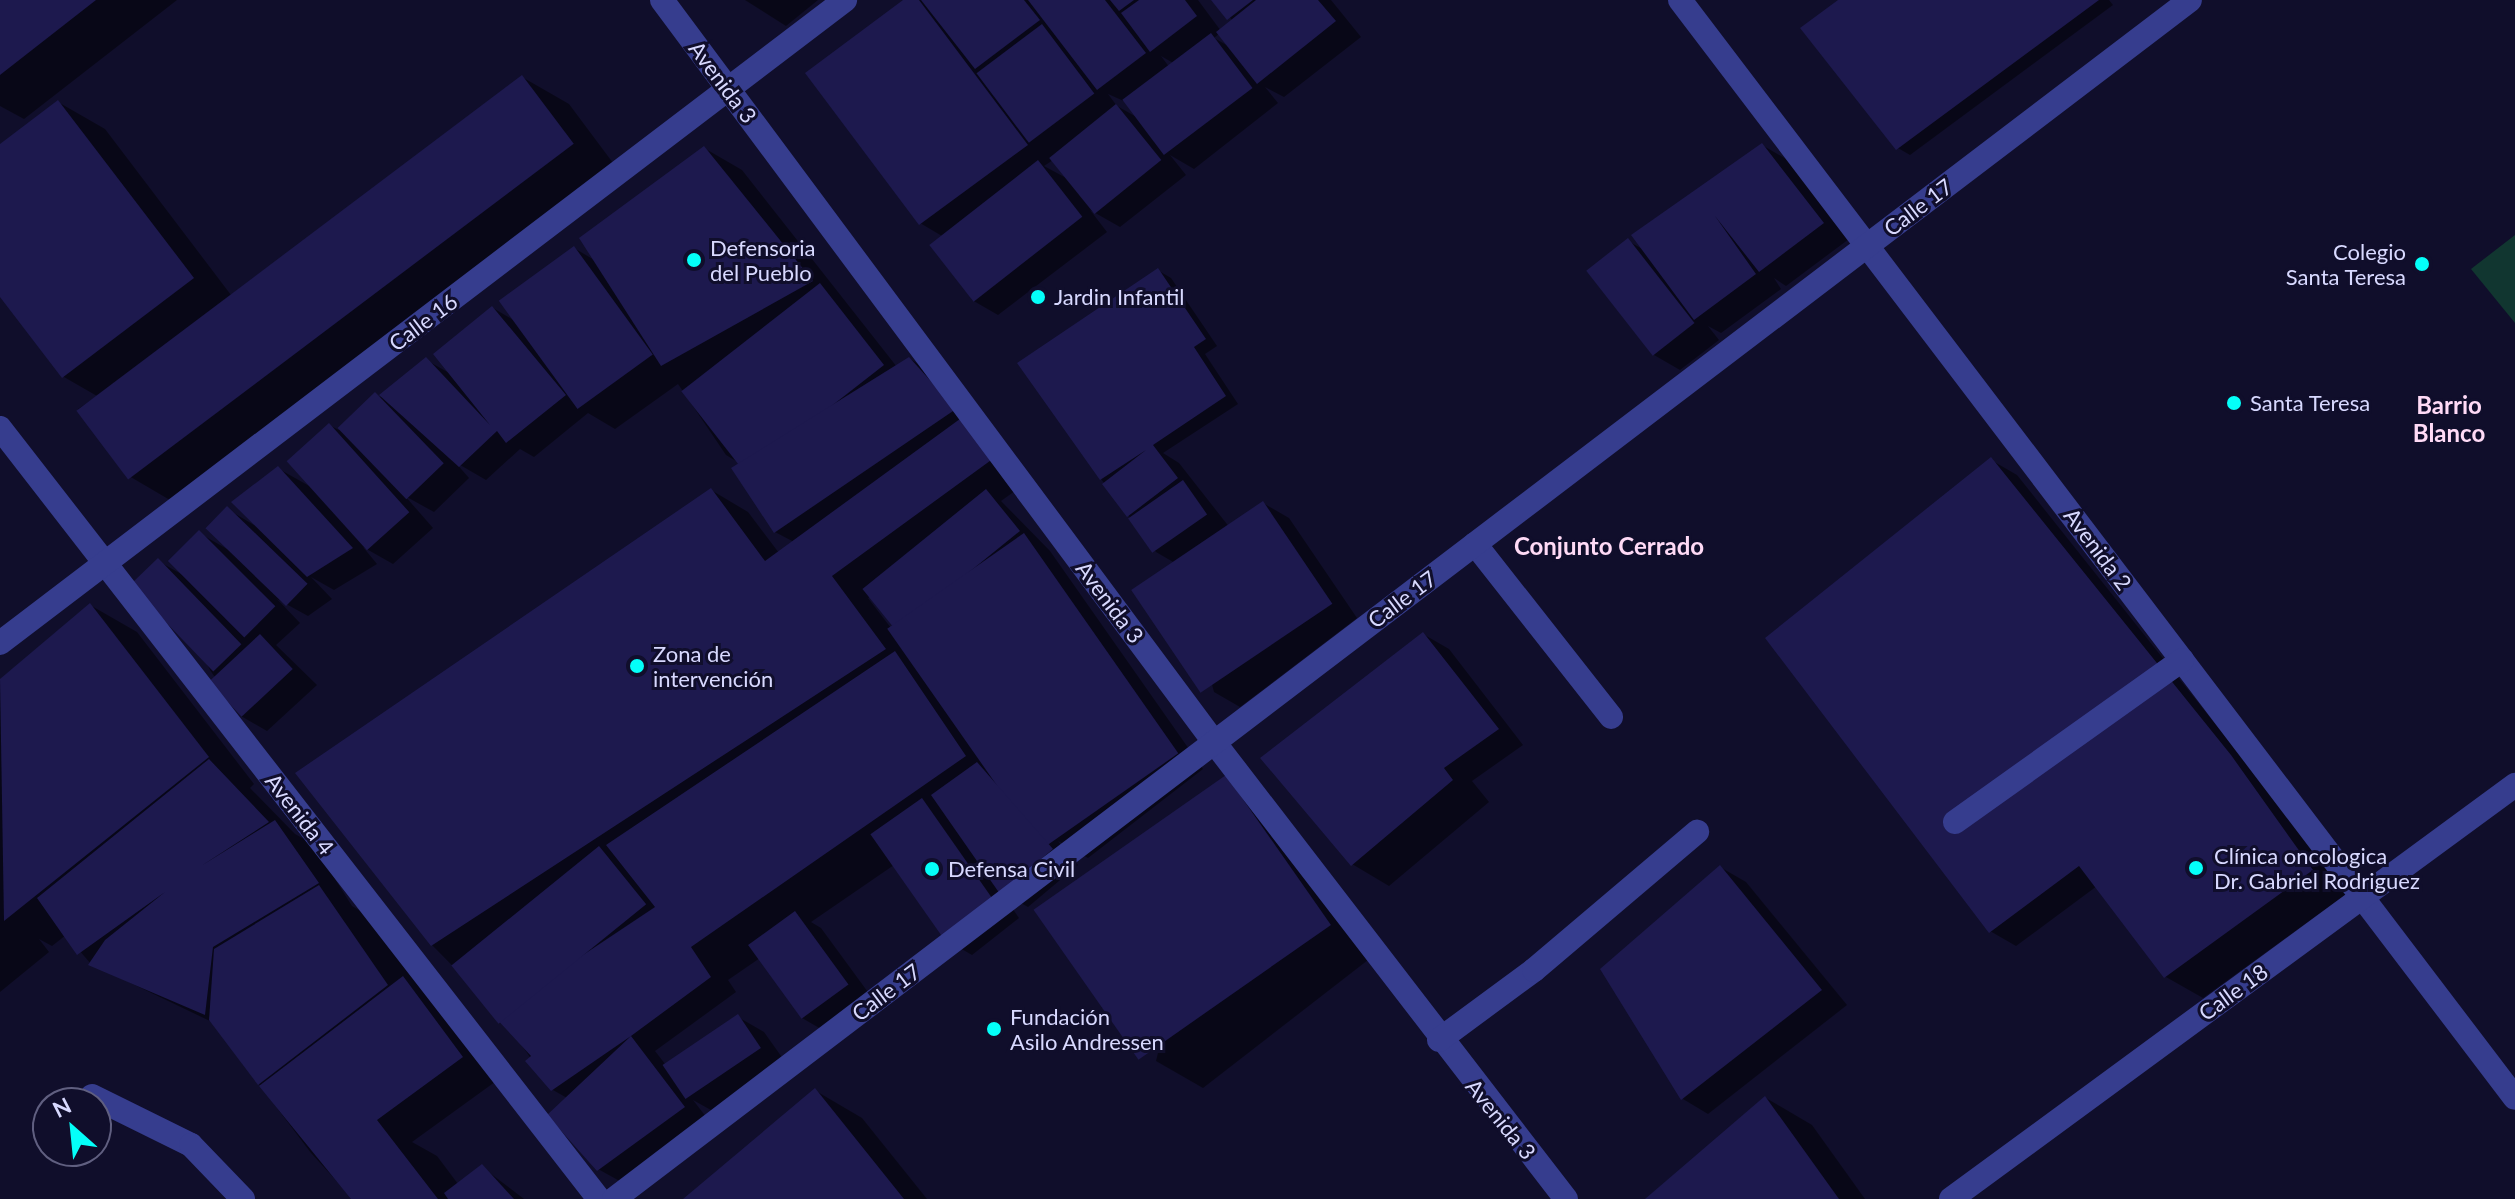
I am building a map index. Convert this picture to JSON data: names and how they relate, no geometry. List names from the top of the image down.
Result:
{
  "streets": {
    "street": [
      "Avenida 3",
      "Calle 17",
      "Calle 16",
      "Avenida 2",
      "Avenida 4",
      "Calle 18"
    ]
  },
  "crossings": [
    ["Avenida 3", "Calle 17"],
    ["Avenida 3", "Calle 16"],
    ["Calle 17", "Avenida 2"],
    ["Calle 16", "Avenida 4"],
    ["Avenida 2", "Calle 18"]
  ],
  "districts": ["Barrio Blanco", "Conjunto Cerrado"],
  "places": [
    "Defensoria del Pueblo",
    "Colegio Santa Teresa",
    "Jardin Infantil",
    "Santa Teresa",
    "Zona de intervención",
    "Clínica oncologica Dr. Gabriel Rodriguez",
    "Defensa Civil",
    "Fundación Asilo Andressen"
  ],
  "north": "top left"
}
